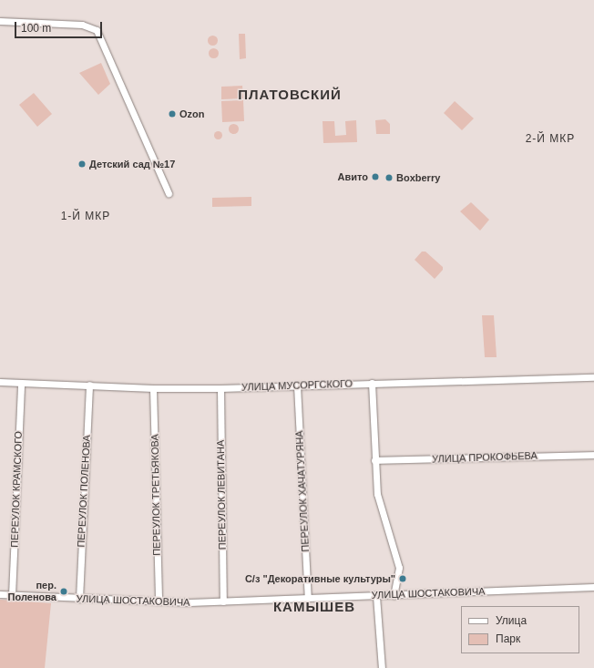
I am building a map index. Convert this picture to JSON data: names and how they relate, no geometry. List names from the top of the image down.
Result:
{
  "streets": {
    "street": [
      "УЛИЦА МУСОРГСКОГО",
      "УЛИЦА ПРОКОФЬЕВА",
      "ПЕРЕУЛОК КРАМСКОГО",
      "ПЕРЕУЛОК ПОЛЕНОВА",
      "ПЕРЕУЛОК ХАЧАТУРЯНА",
      "ПЕРЕУЛОК ТРЕТЬЯКОВА",
      "ПЕРЕУЛОК ЛЕВИТАНА",
      "УЛИЦА ШОСТАКОВИЧА"
    ]
  },
  "crossings": [
    ["УЛИЦА МУСОРГСКОГО", "ПЕРЕУЛОК КРАМСКОГО"],
    ["УЛИЦА МУСОРГСКОГО", "ПЕРЕУЛОК ПОЛЕНОВА"],
    ["УЛИЦА МУСОРГСКОГО", "ПЕРЕУЛОК ХАЧАТУРЯНА"],
    ["УЛИЦА МУСОРГСКОГО", "ПЕРЕУЛОК ТРЕТЬЯКОВА"],
    ["УЛИЦА МУСОРГСКОГО", "ПЕРЕУЛОК ЛЕВИТАНА"],
    ["ПЕРЕУЛОК КРАМСКОГО", "УЛИЦА ШОСТАКОВИЧА"],
    ["ПЕРЕУЛОК ПОЛЕНОВА", "УЛИЦА ШОСТАКОВИЧА"],
    ["ПЕРЕУЛОК ХАЧАТУРЯНА", "УЛИЦА ШОСТАКОВИЧА"],
    ["ПЕРЕУЛОК ТРЕТЬЯКОВА", "УЛИЦА ШОСТАКОВИЧА"],
    ["ПЕРЕУЛОК ЛЕВИТАНА", "УЛИЦА ШОСТАКОВИЧА"]
  ],
  "districts": [
    "ПЛАТОВСКИЙ",
    "2-Й МКР",
    "1-Й МКР",
    "КАМЫШЕВ"
  ],
  "places": [
    "Ozon",
    "Детский сад №17",
    "Авито",
    "Boxberry",
    "С/з \"Декоративные культуры\"",
    "пер. Поленова"
  ],
  "legend": ["Улица", "Парк"],
  "scale_bar": "100 m"
}
